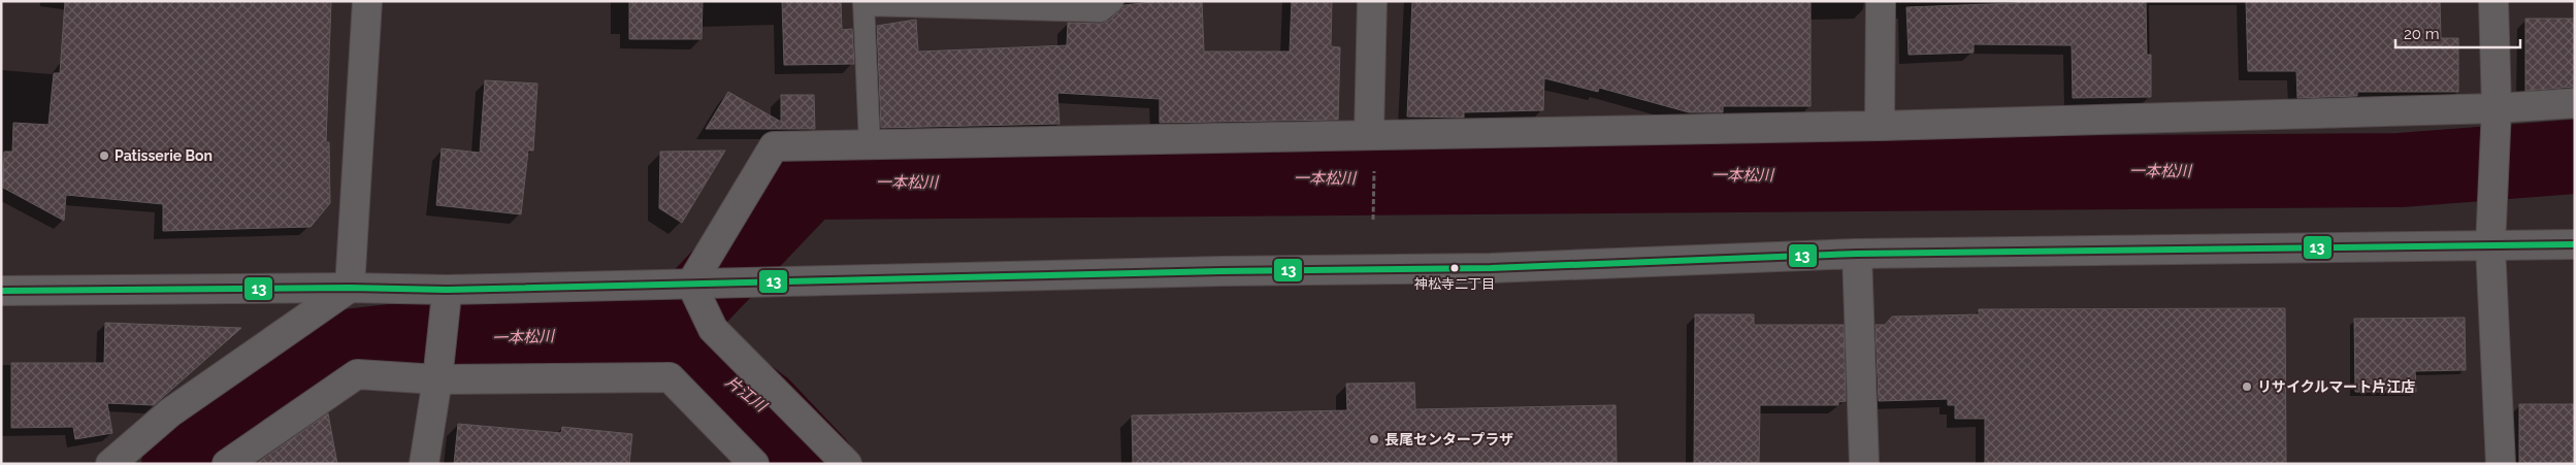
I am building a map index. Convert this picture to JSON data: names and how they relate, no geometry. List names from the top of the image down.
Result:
{
  "water": ["一本松川", "片江川"],
  "places": [
    "Patisserie Bon",
    "神松寺二丁目",
    "リサイクルマート片江店",
    "長尾センタープラザ"
  ],
  "lines": ["transit line 13"],
  "scale_bar": "20 m"
}
